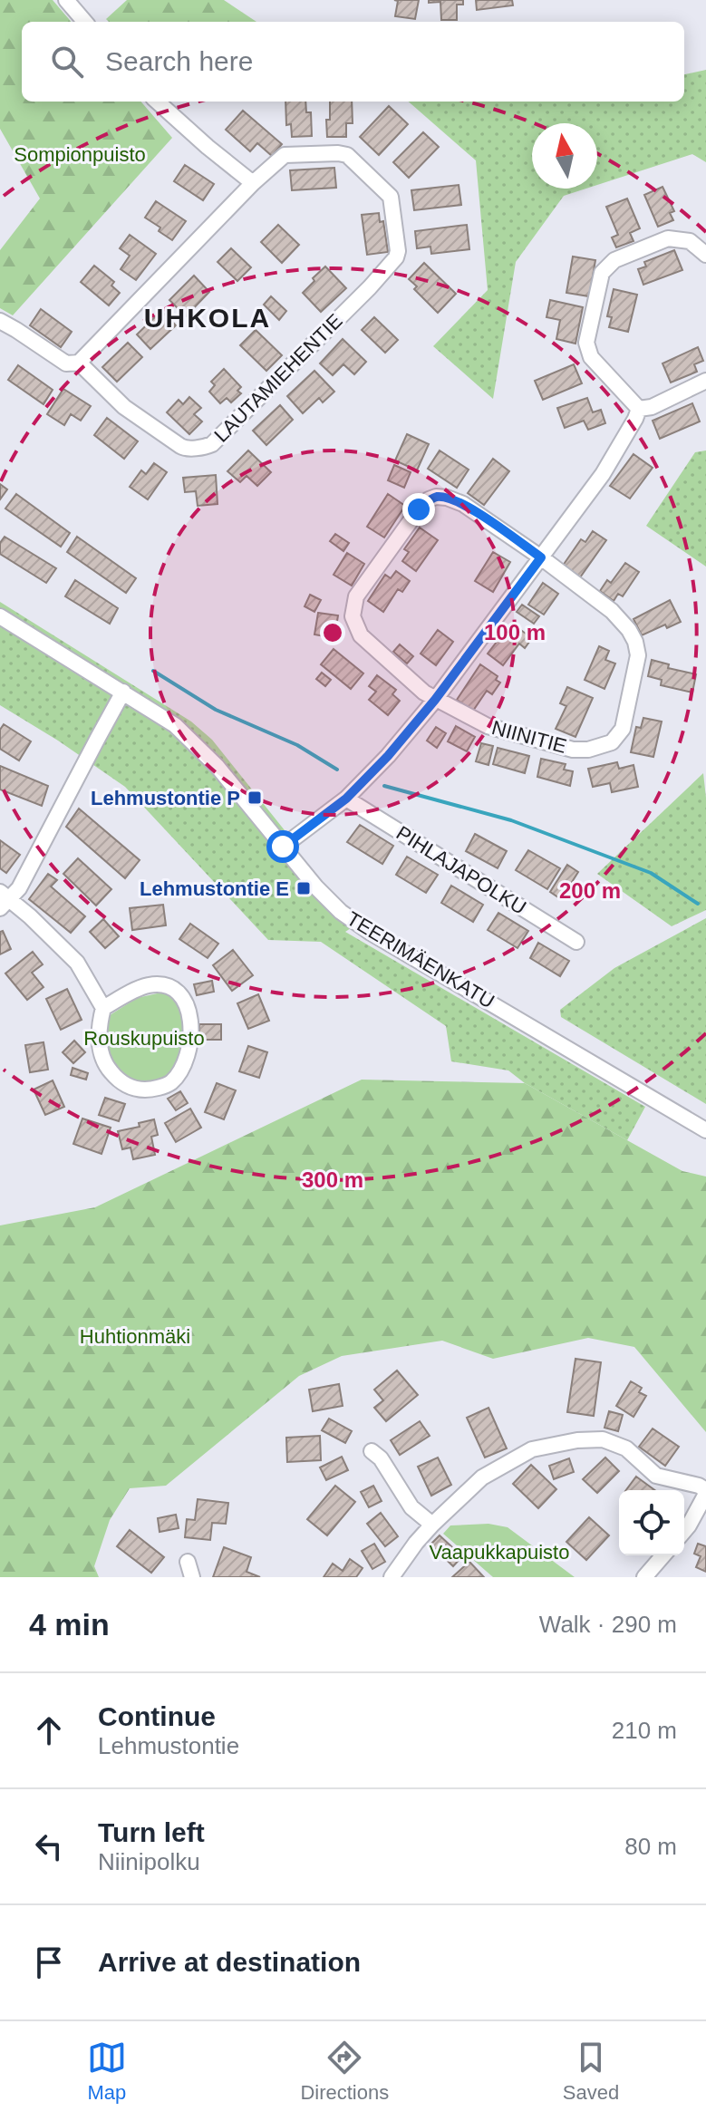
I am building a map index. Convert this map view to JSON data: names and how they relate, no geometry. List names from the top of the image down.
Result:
{
  "streets": {
    "street": [
      "LAUTAMIEHENTIE",
      "NIINITIE",
      "PIHLAJAPOLKU",
      "TEERIMÄENKATU"
    ]
  },
  "districts": ["UHKOLA"],
  "parks": [
    "Sompionpuisto",
    "Rouskupuisto",
    "Huhtionmäki",
    "Vaapukkapuisto"
  ],
  "places": {
    "transit": ["Lehmustontie P", "Lehmustontie E"]
  },
  "north": "top",
  "page": {
    "search": "Search here",
    "heading": ["4 min", "Walk · 290 m"],
    "list": [
      ["Continue", "Lehmustontie", "210 m"],
      ["Turn left", "Niinipolku", "80 m"],
      "Arrive at destination"
    ],
    "nav": ["Map", "Directions", "Saved"]
  },
  "rings": ["100 m", "200 m", "300 m"]
}
